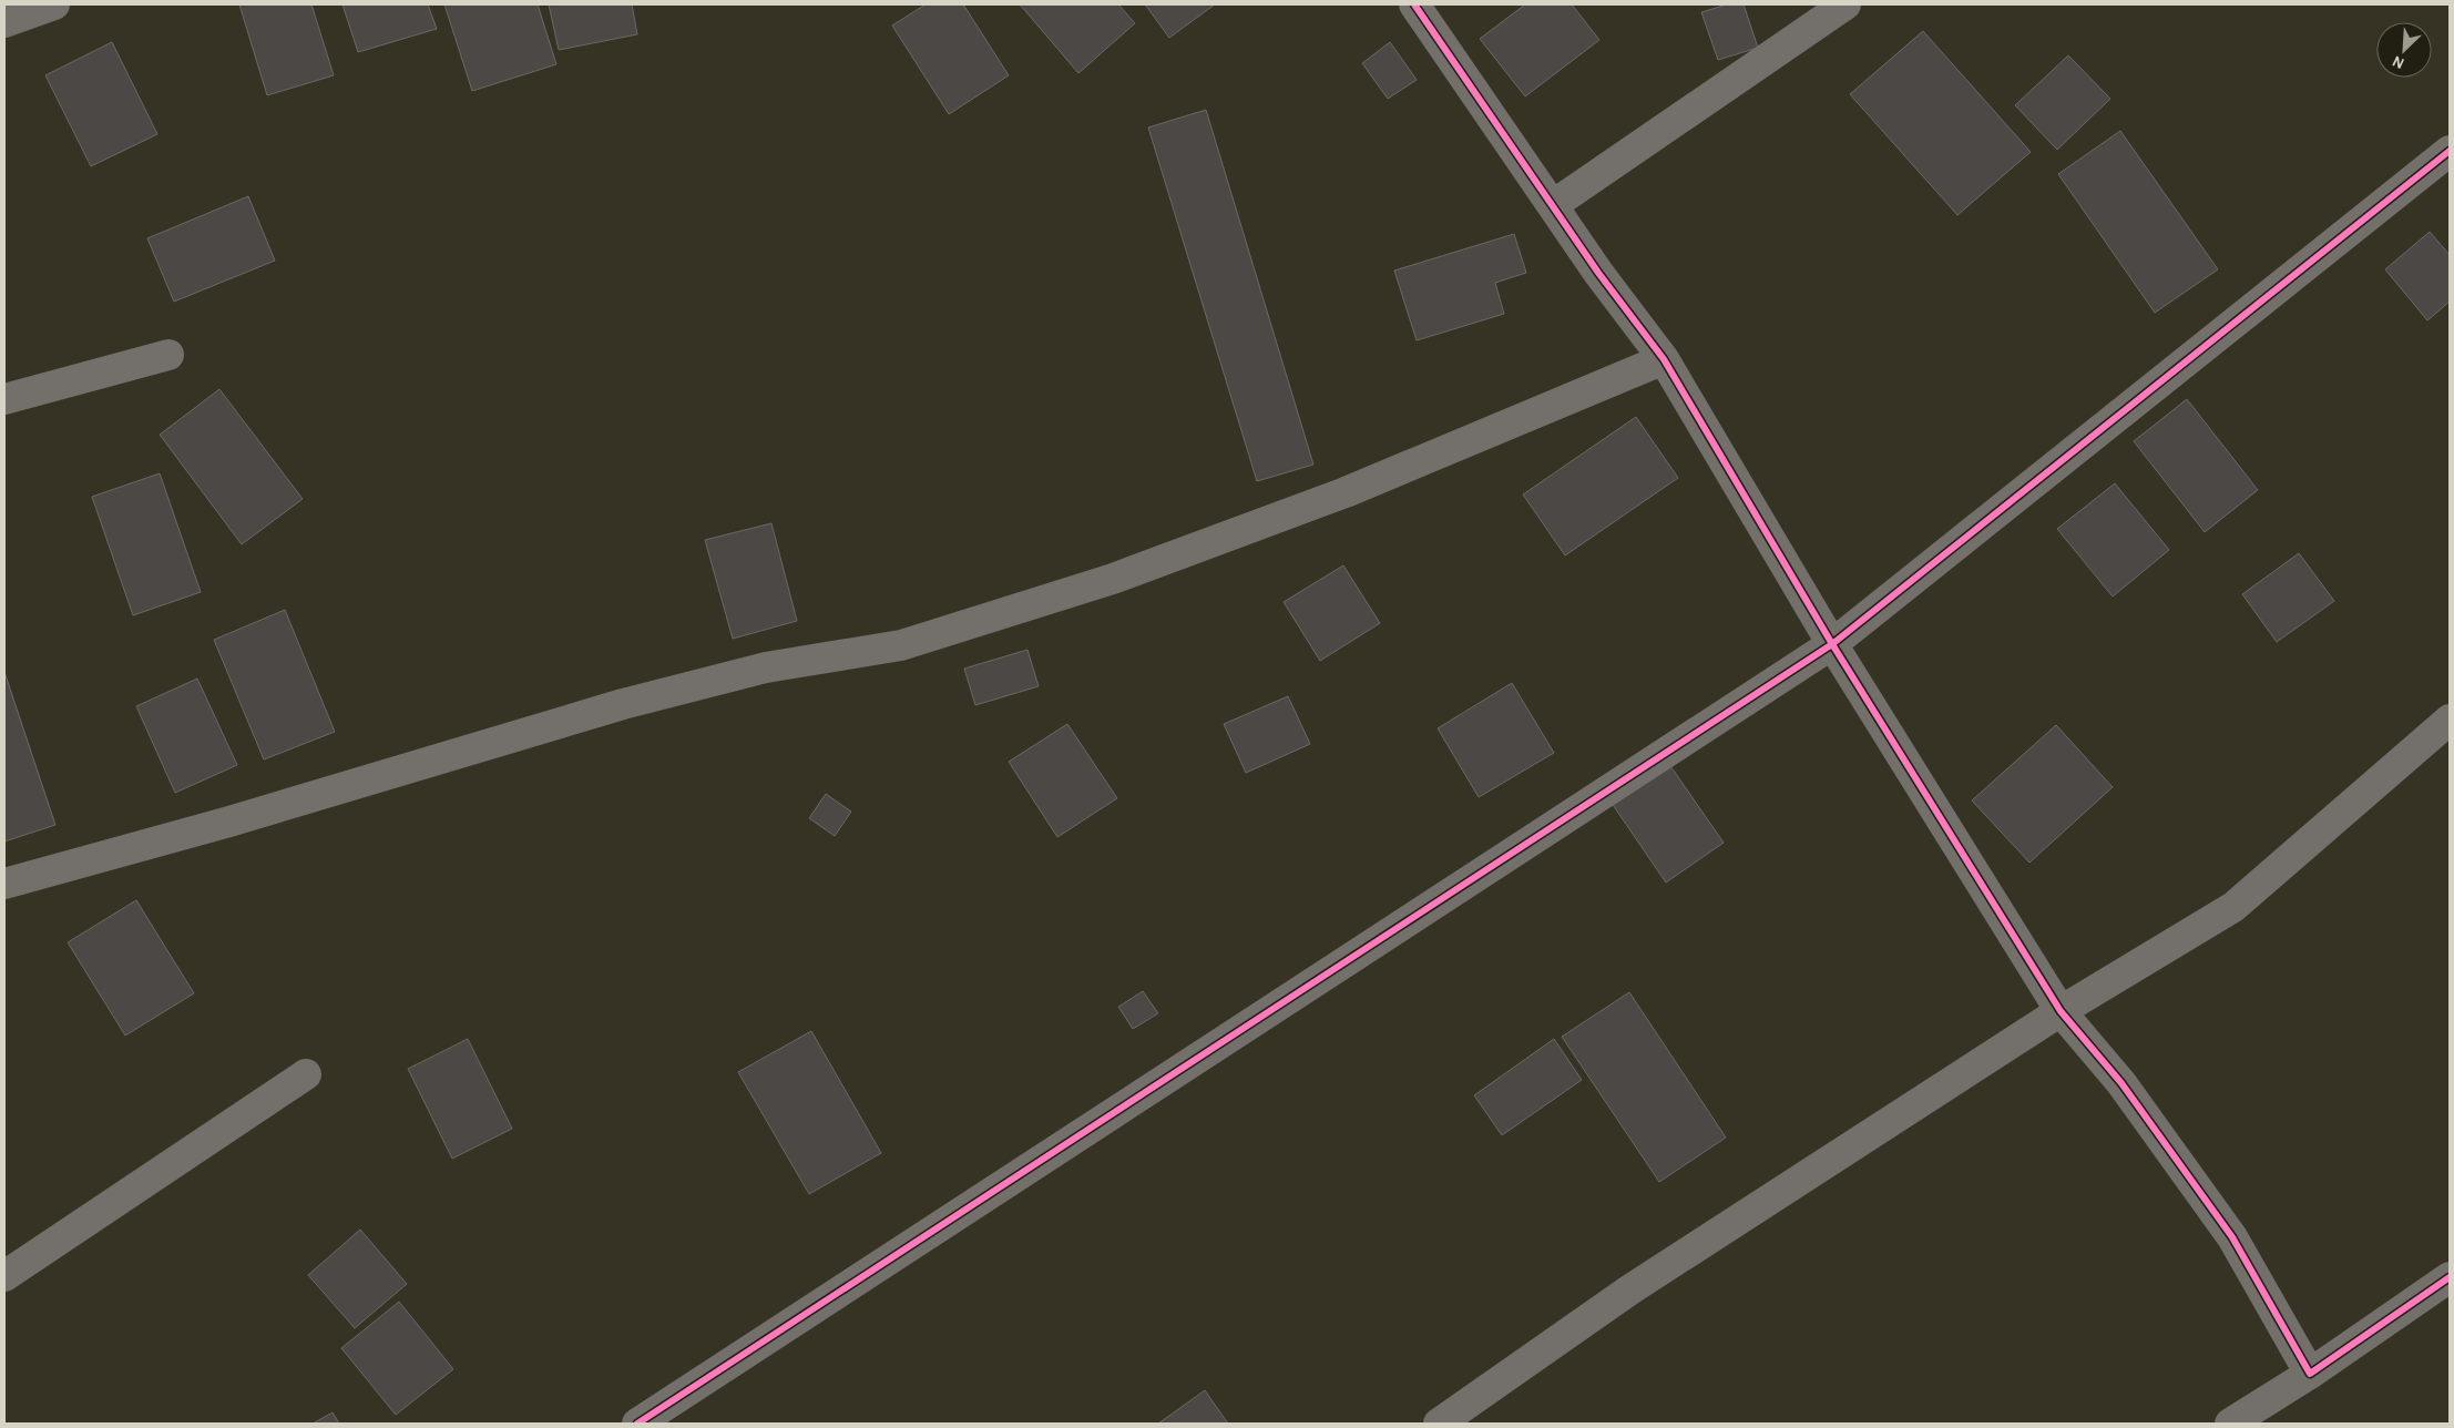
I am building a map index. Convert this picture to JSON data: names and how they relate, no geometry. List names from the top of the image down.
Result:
{
  "north": "bottom left"
}
